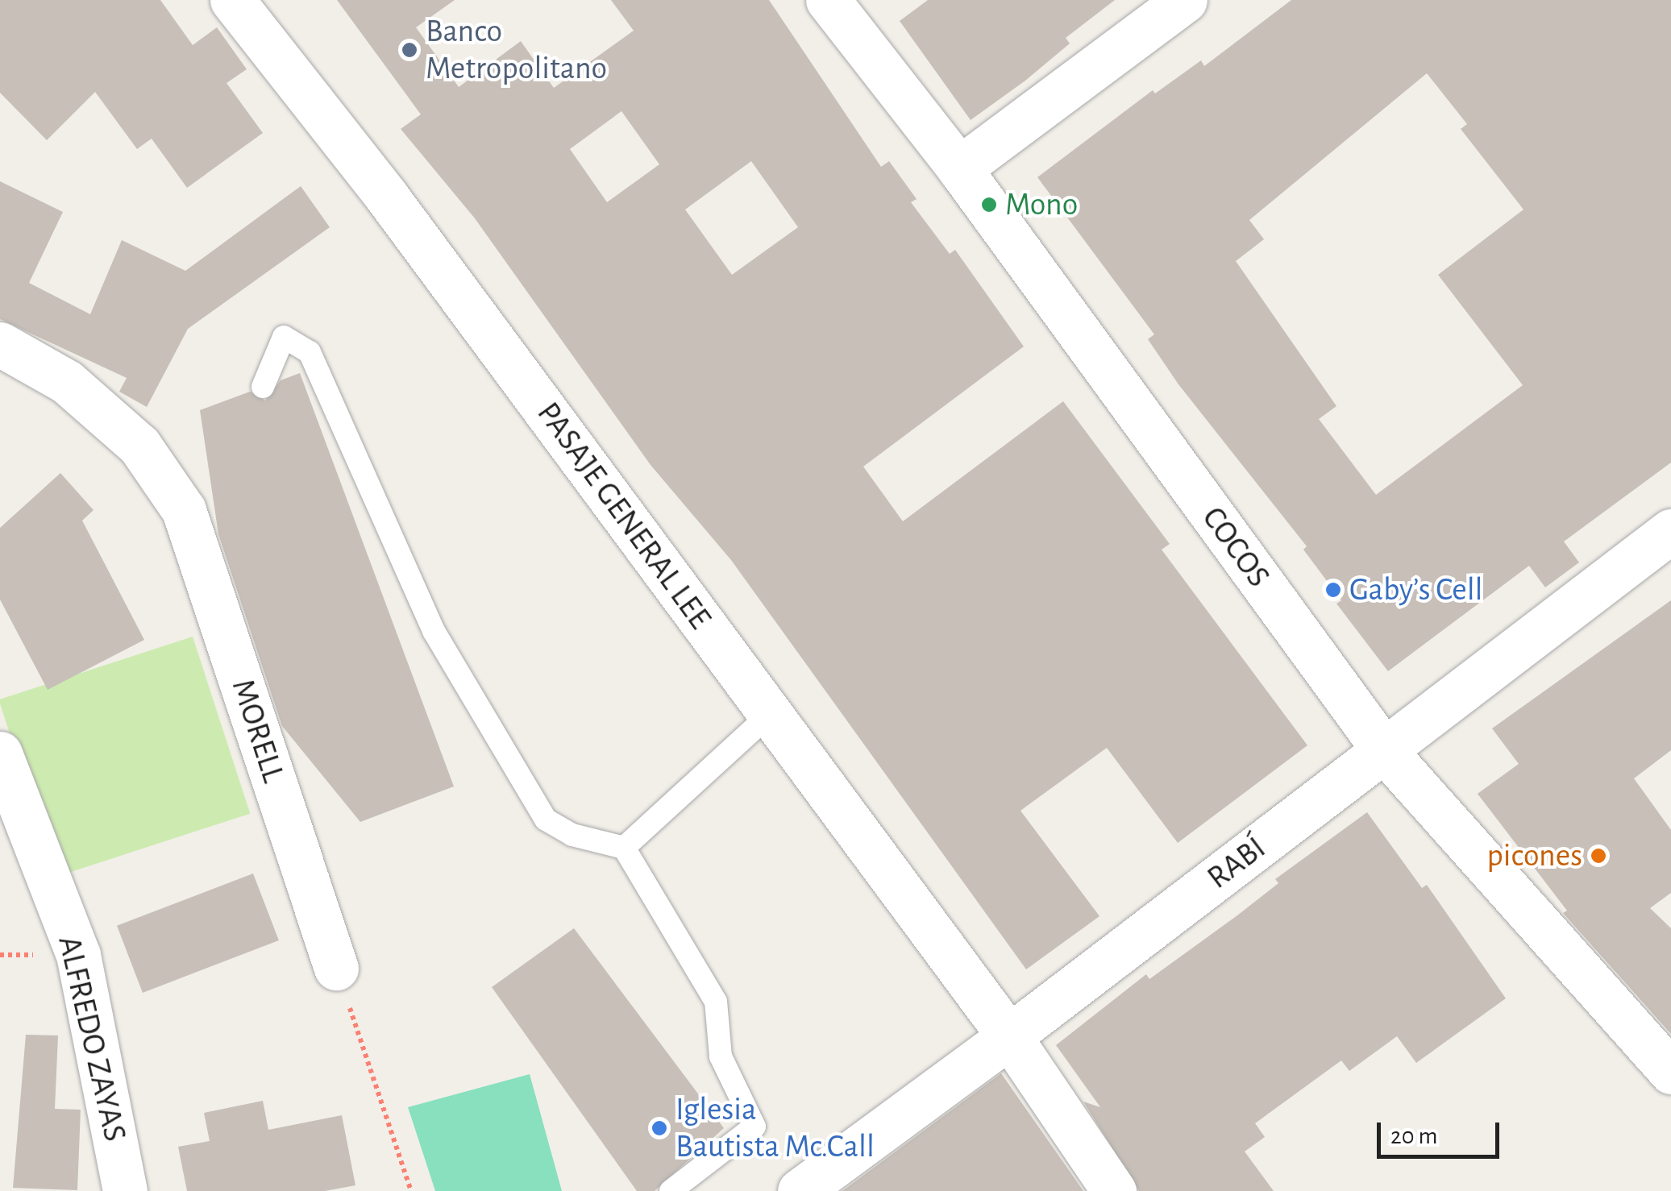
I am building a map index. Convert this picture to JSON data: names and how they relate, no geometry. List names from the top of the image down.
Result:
{
  "streets": {
    "street": [
      "PASAJE GENERAL LEE",
      "COCOS",
      "MORELL",
      "RABÍ",
      "ALFREDO ZAYAS"
    ]
  },
  "crossings": [
    ["PASAJE GENERAL LEE", "RABÍ"],
    ["COCOS", "RABÍ"]
  ],
  "places": [
    "Banco Metropolitano",
    "Mono",
    "Gaby’s Cell",
    "picones",
    "Iglesia Bautista Mc.Call"
  ],
  "scale_bar": "20 m"
}
